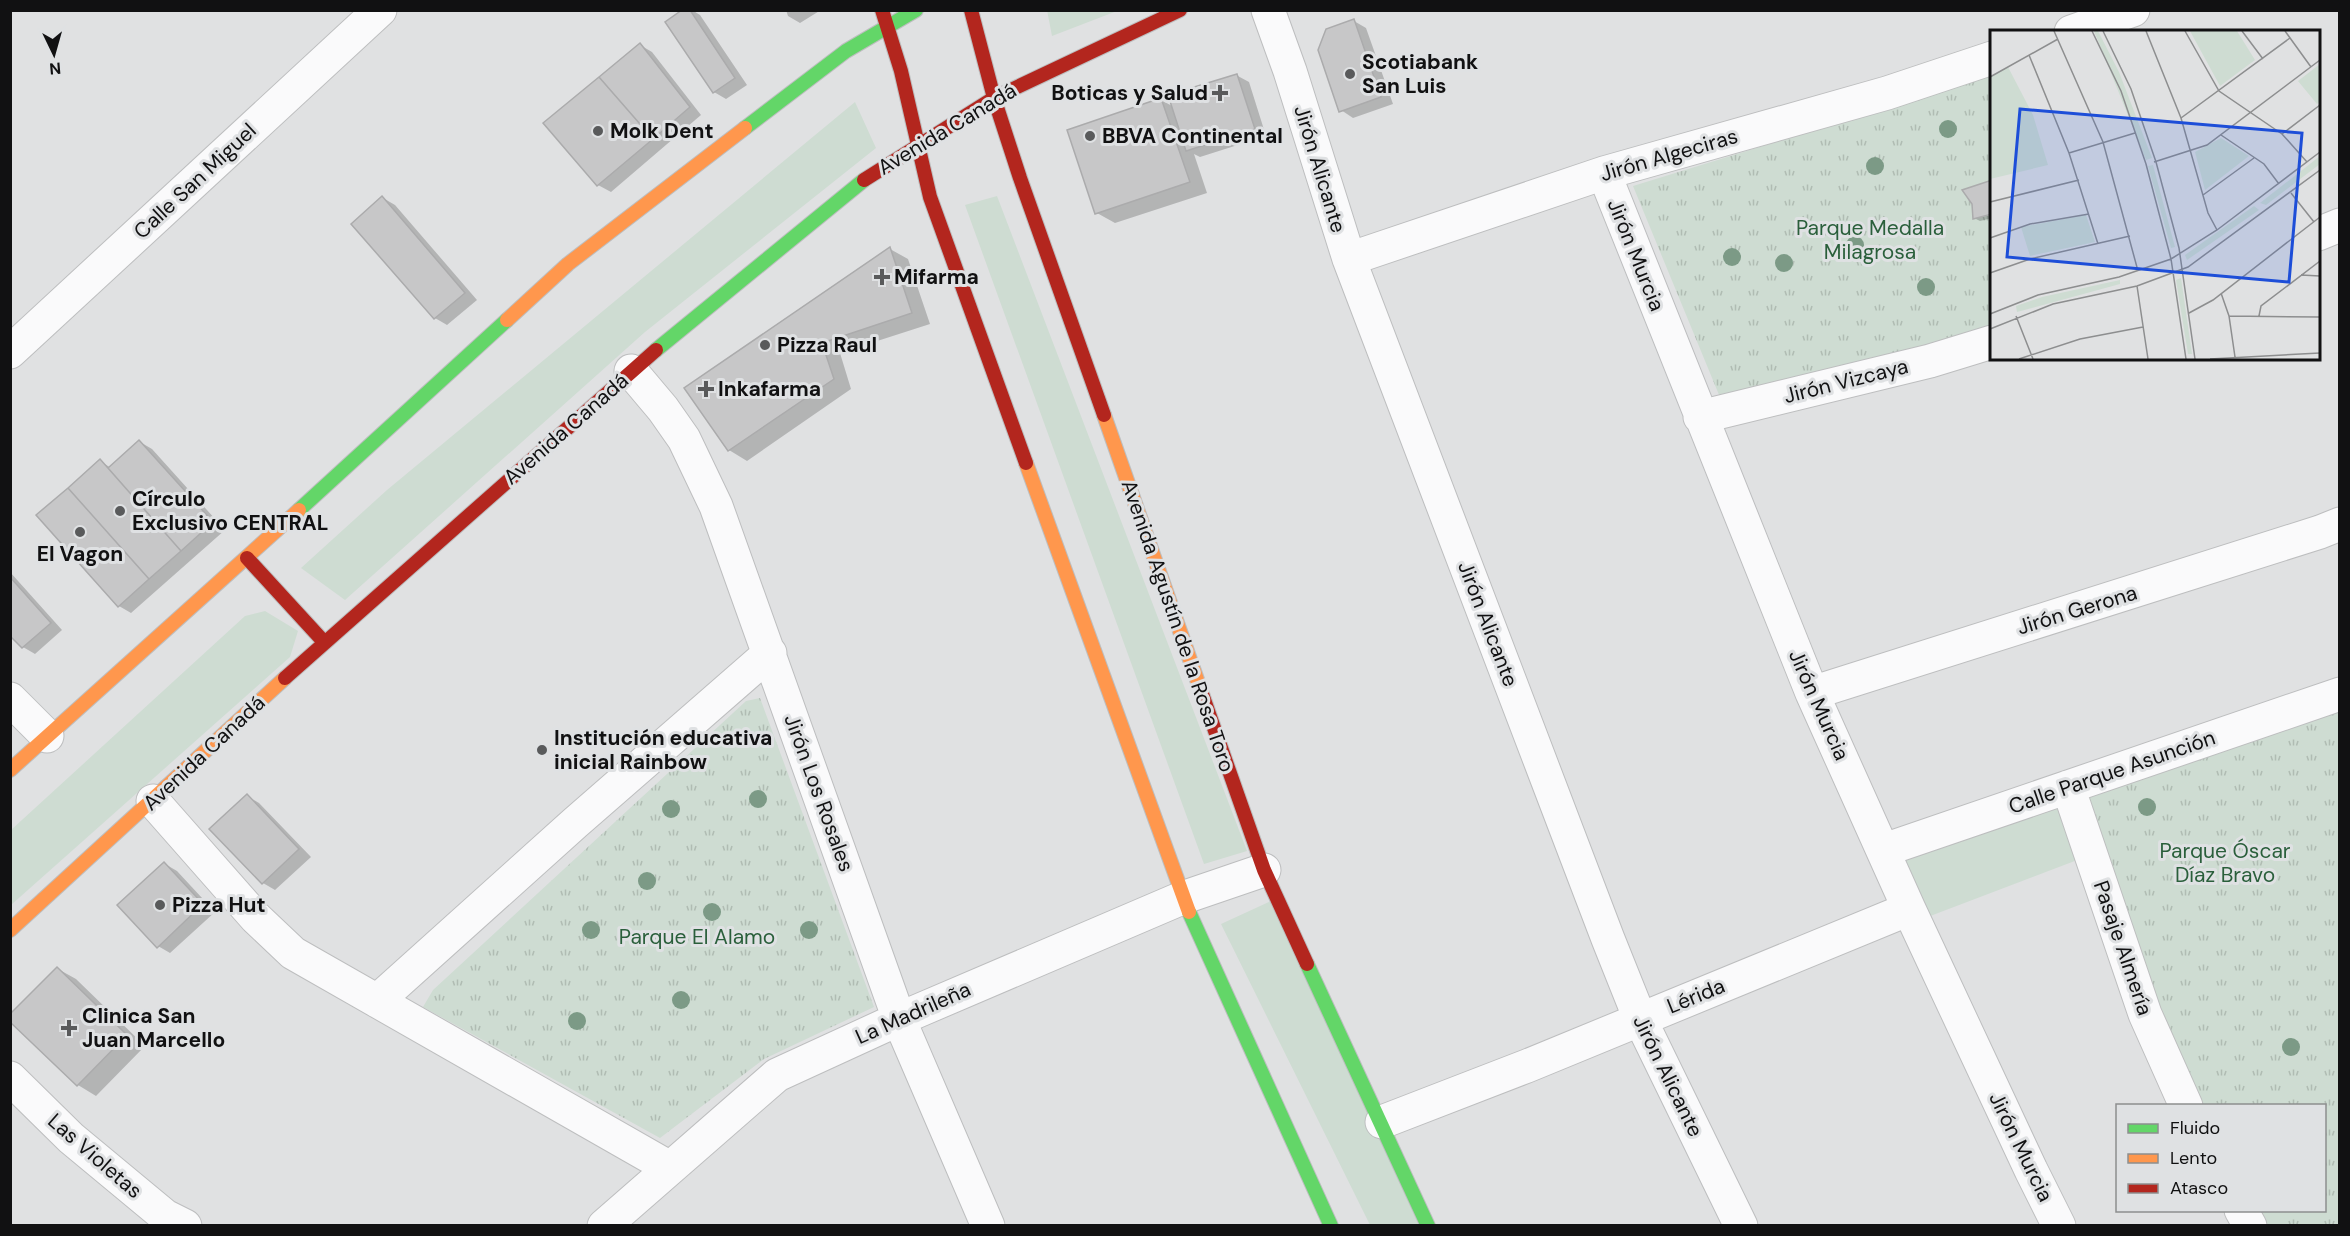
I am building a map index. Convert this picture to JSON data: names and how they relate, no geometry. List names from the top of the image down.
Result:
{
  "streets": {
    "main road": ["Avenida Canadá", "Avenida Agustín de la Rosa Toro"],
    "street": [
      "Jirón Algeciras",
      "Jirón Alicante",
      "Calle San Miguel",
      "Jirón Murcia",
      "Jirón Vizcaya",
      "Jirón Gerona",
      "Calle Parque Asunción",
      "Jirón Los Rosales",
      "Pasaje Almería",
      "Lérida",
      "La Madrileña",
      "Las Violetas"
    ]
  },
  "crossings": [
    ["Avenida Canadá", "Avenida Agustín de la Rosa Toro"],
    ["Avenida Canadá", "Jirón Los Rosales"],
    ["Jirón Algeciras", "Jirón Alicante"],
    ["Jirón Algeciras", "Jirón Murcia"],
    ["Jirón Alicante", "Lérida"],
    ["Jirón Murcia", "Jirón Vizcaya"],
    ["Jirón Murcia", "Jirón Gerona"],
    ["Jirón Murcia", "Calle Parque Asunción"],
    ["Jirón Murcia", "Lérida"],
    ["Avenida Agustín de la Rosa Toro", "Lérida"],
    ["Avenida Agustín de la Rosa Toro", "La Madrileña"],
    ["Calle Parque Asunción", "Pasaje Almería"],
    ["Jirón Los Rosales", "La Madrileña"]
  ],
  "parks": ["Parque Medalla Milagrosa", "Parque Óscar Díaz Bravo", "Parque El Alamo"],
  "places": {
    "other": [
      "Scotiabank San Luis",
      "Molk Dent",
      "BBVA Continental",
      "Pizza Raul",
      "Círculo Exclusivo CENTRAL",
      "El Vagon",
      "Institución educativa inicial Rainbow",
      "Pizza Hut"
    ],
    "health": [
      "Boticas y Salud",
      "Mifarma",
      "Inkafarma",
      "Clinica San Juan Marcello"
    ]
  },
  "legend": ["Fluido", "Lento", "Atasco"],
  "north": "bottom"
}
